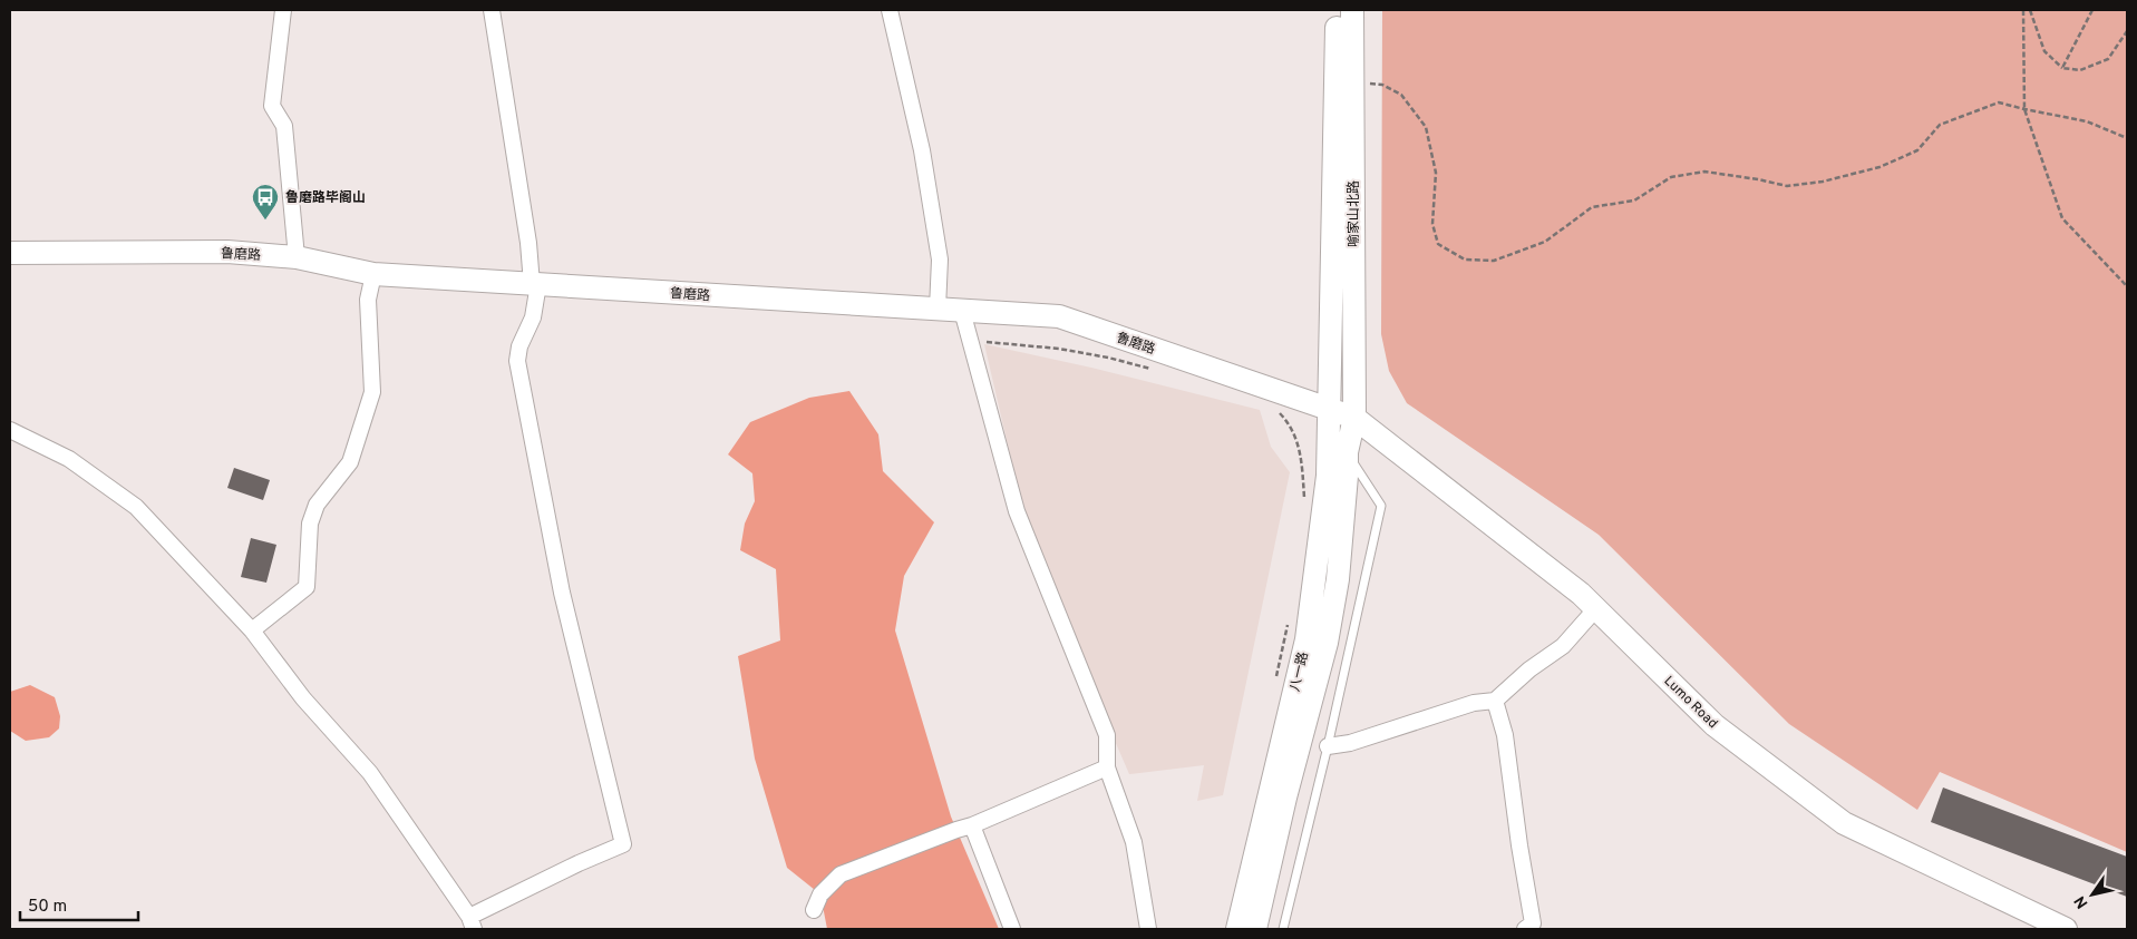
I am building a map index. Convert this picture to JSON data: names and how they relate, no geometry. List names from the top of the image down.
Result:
{
  "streets": {
    "main road": [
      "喻家山北路",
      "鲁磨路",
      "八一路",
      "Lumo Road"
    ]
  },
  "crossings": [
    ["喻家山北路", "鲁磨路"],
    ["喻家山北路", "八一路"],
    ["喻家山北路", "Lumo Road"],
    ["鲁磨路", "八一路"],
    ["鲁磨路", "Lumo Road"],
    ["八一路", "Lumo Road"]
  ],
  "places": {
    "bus stop": ["鲁磨路毕阁山"]
  },
  "scale_bar": "50 m",
  "north": "bottom left"
}
